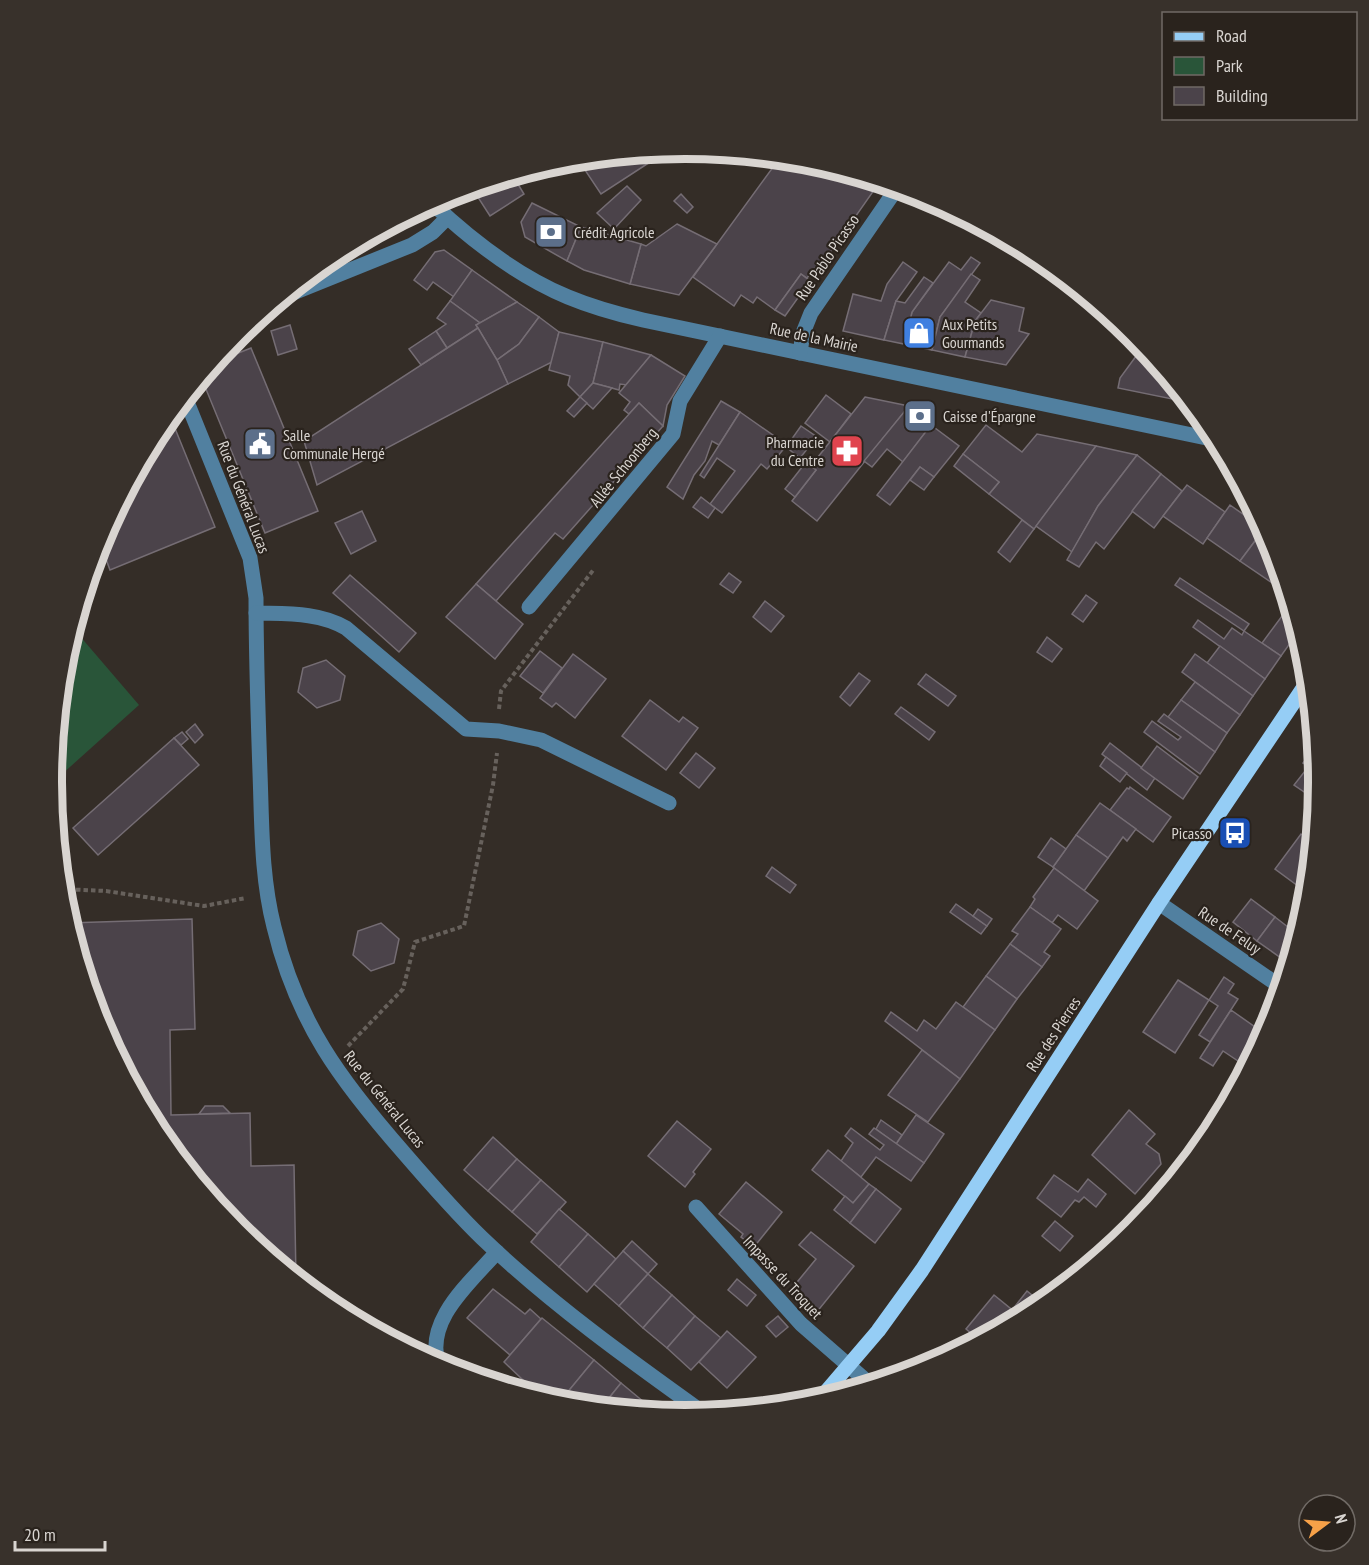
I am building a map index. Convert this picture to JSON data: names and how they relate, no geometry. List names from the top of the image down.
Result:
{
  "streets": {
    "main road": ["Rue des Pierres"],
    "street": [
      "Rue Pablo Picasso",
      "Rue de la Mairie",
      "Allée Schoonberg",
      "Rue du Général Lucas",
      "Rue de Feluy",
      "Impasse du Troquet"
    ]
  },
  "crossings": [
    ["Rue Pablo Picasso", "Rue de la Mairie"],
    ["Rue de la Mairie", "Allée Schoonberg"],
    ["Rue de Feluy", "Rue des Pierres"],
    ["Rue des Pierres", "Impasse du Troquet"]
  ],
  "places": {
    "bank": ["Crédit Agricole", "Caisse d'Épargne"],
    "shop": ["Aux Petits Gourmands"],
    "public building": ["Salle Communale Hergé"],
    "pharmacy": ["Pharmacie du Centre"],
    "bus stop": ["Picasso"]
  },
  "legend": ["Road", "Park", "Building"],
  "scale_bar": "20 m",
  "north": "right"
}
